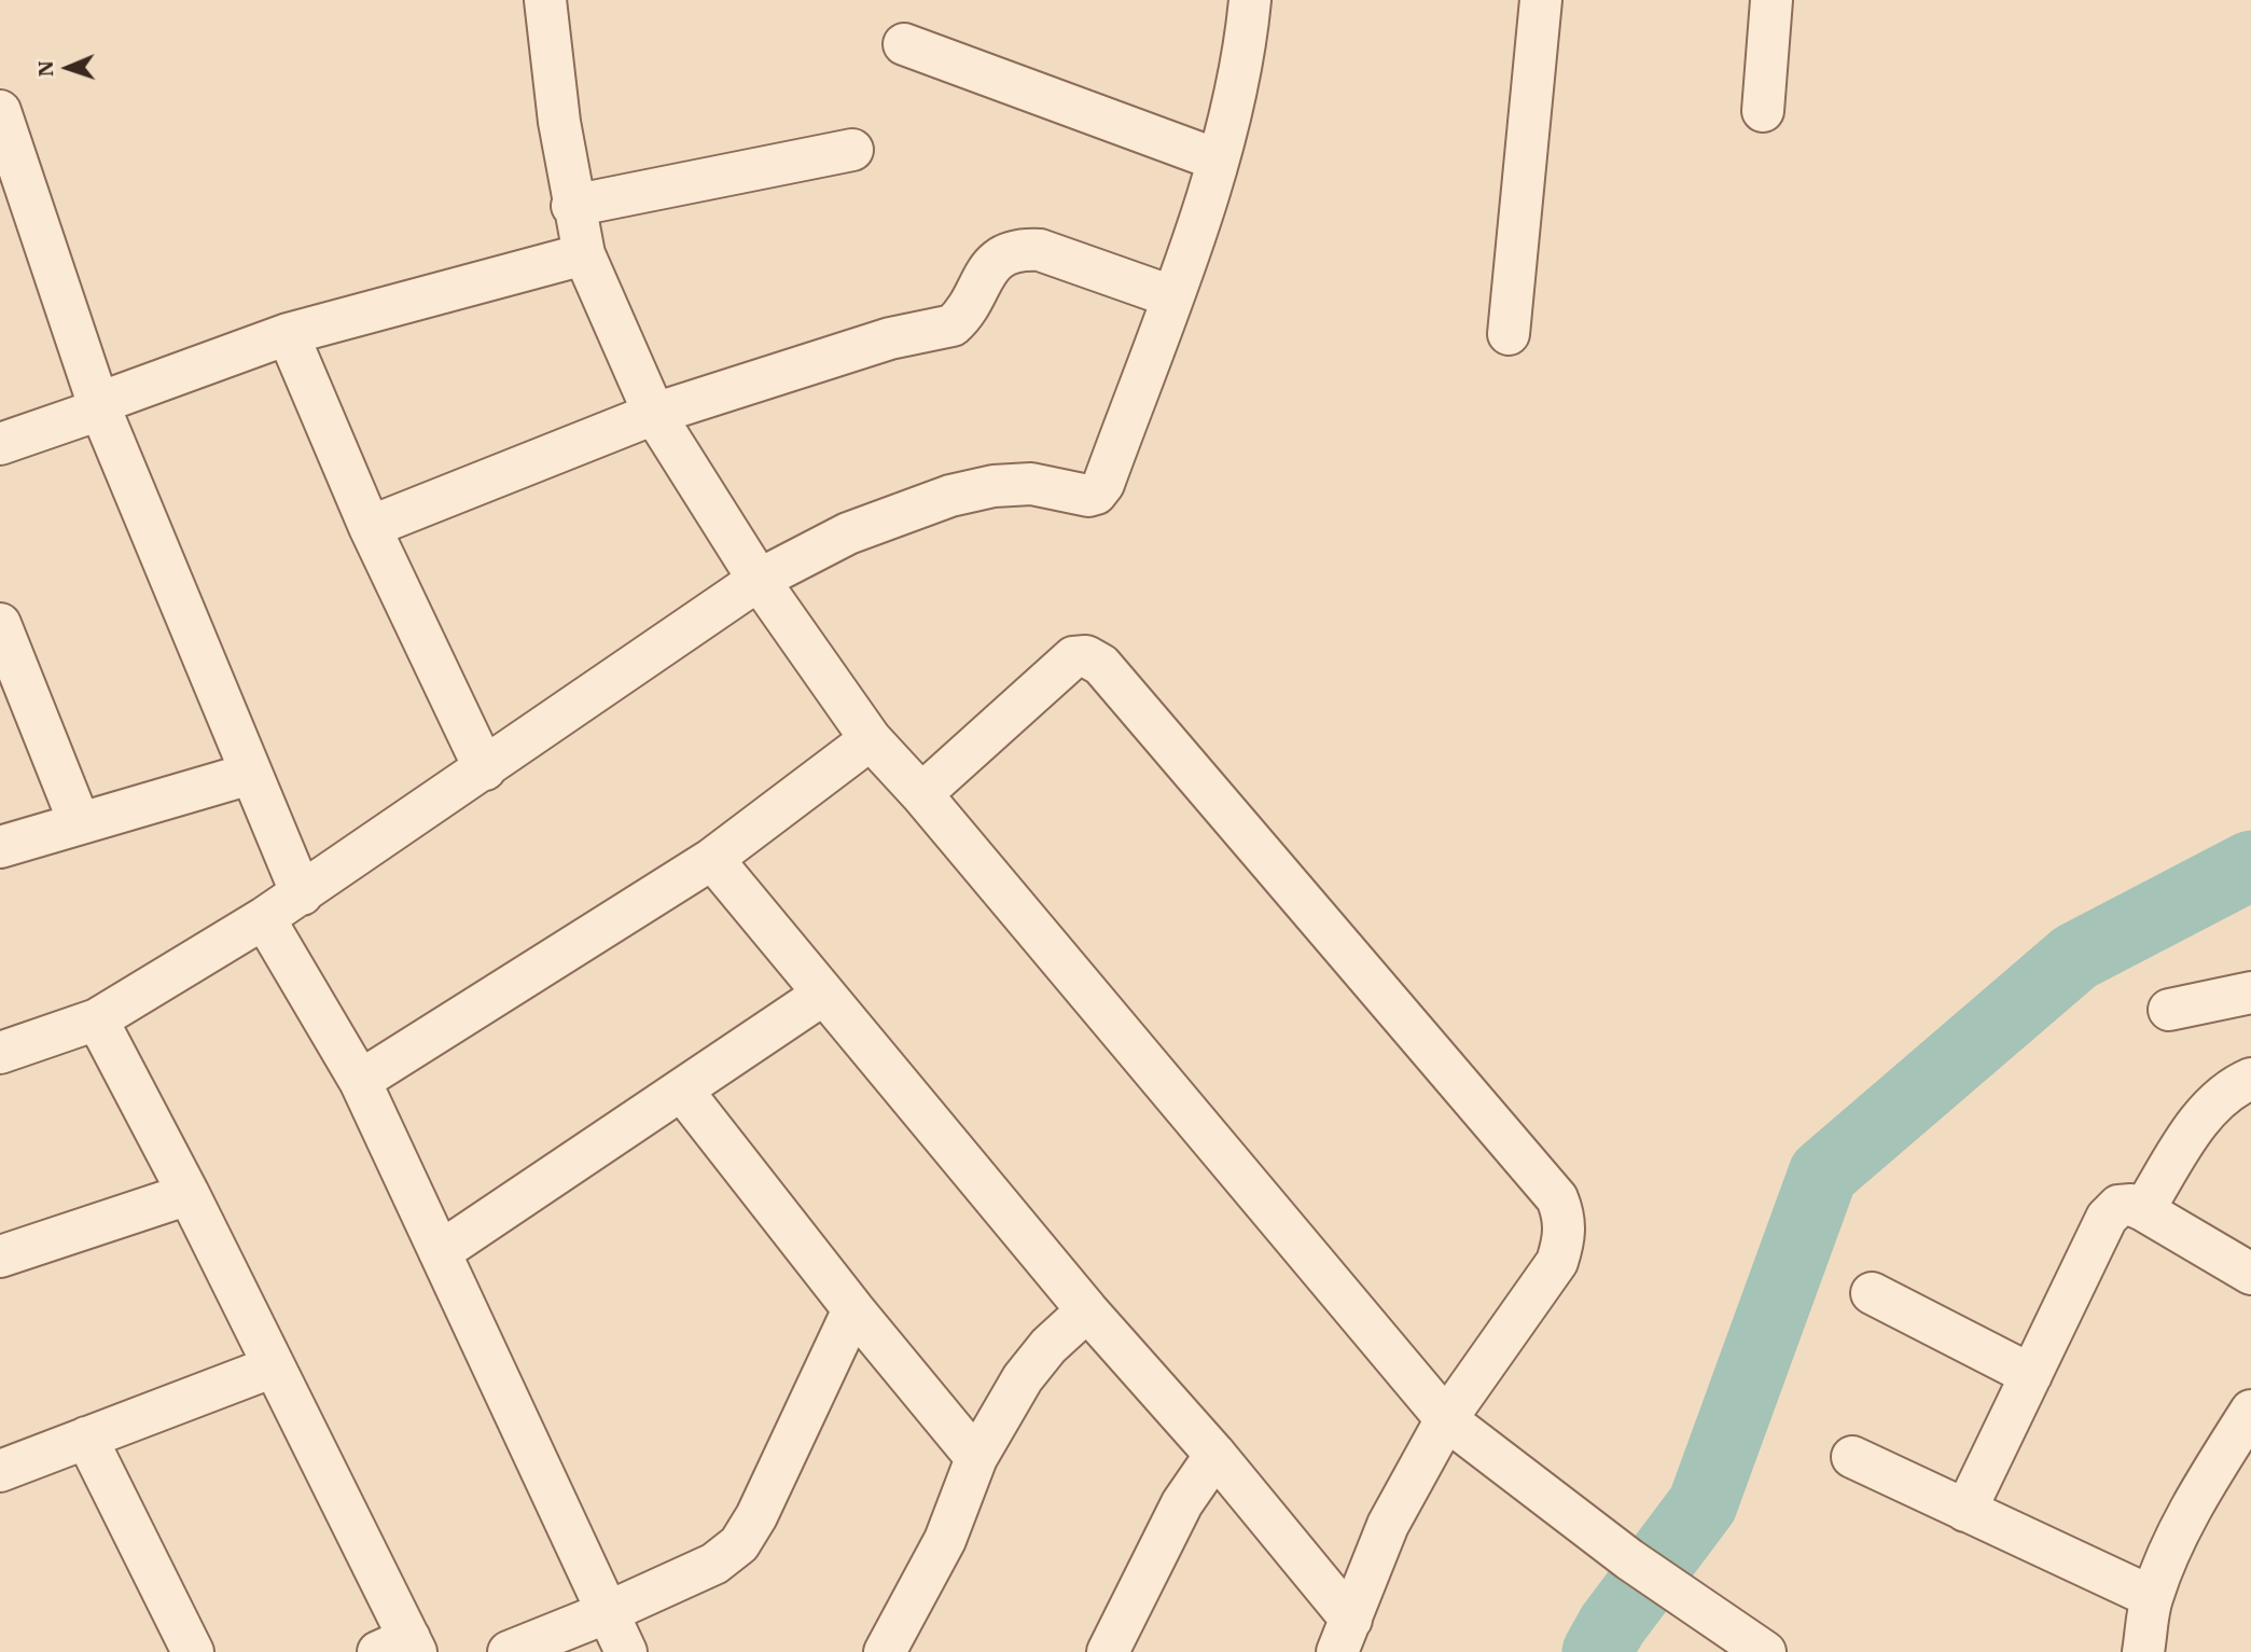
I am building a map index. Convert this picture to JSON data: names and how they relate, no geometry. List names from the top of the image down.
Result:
{
  "north": "left"
}
